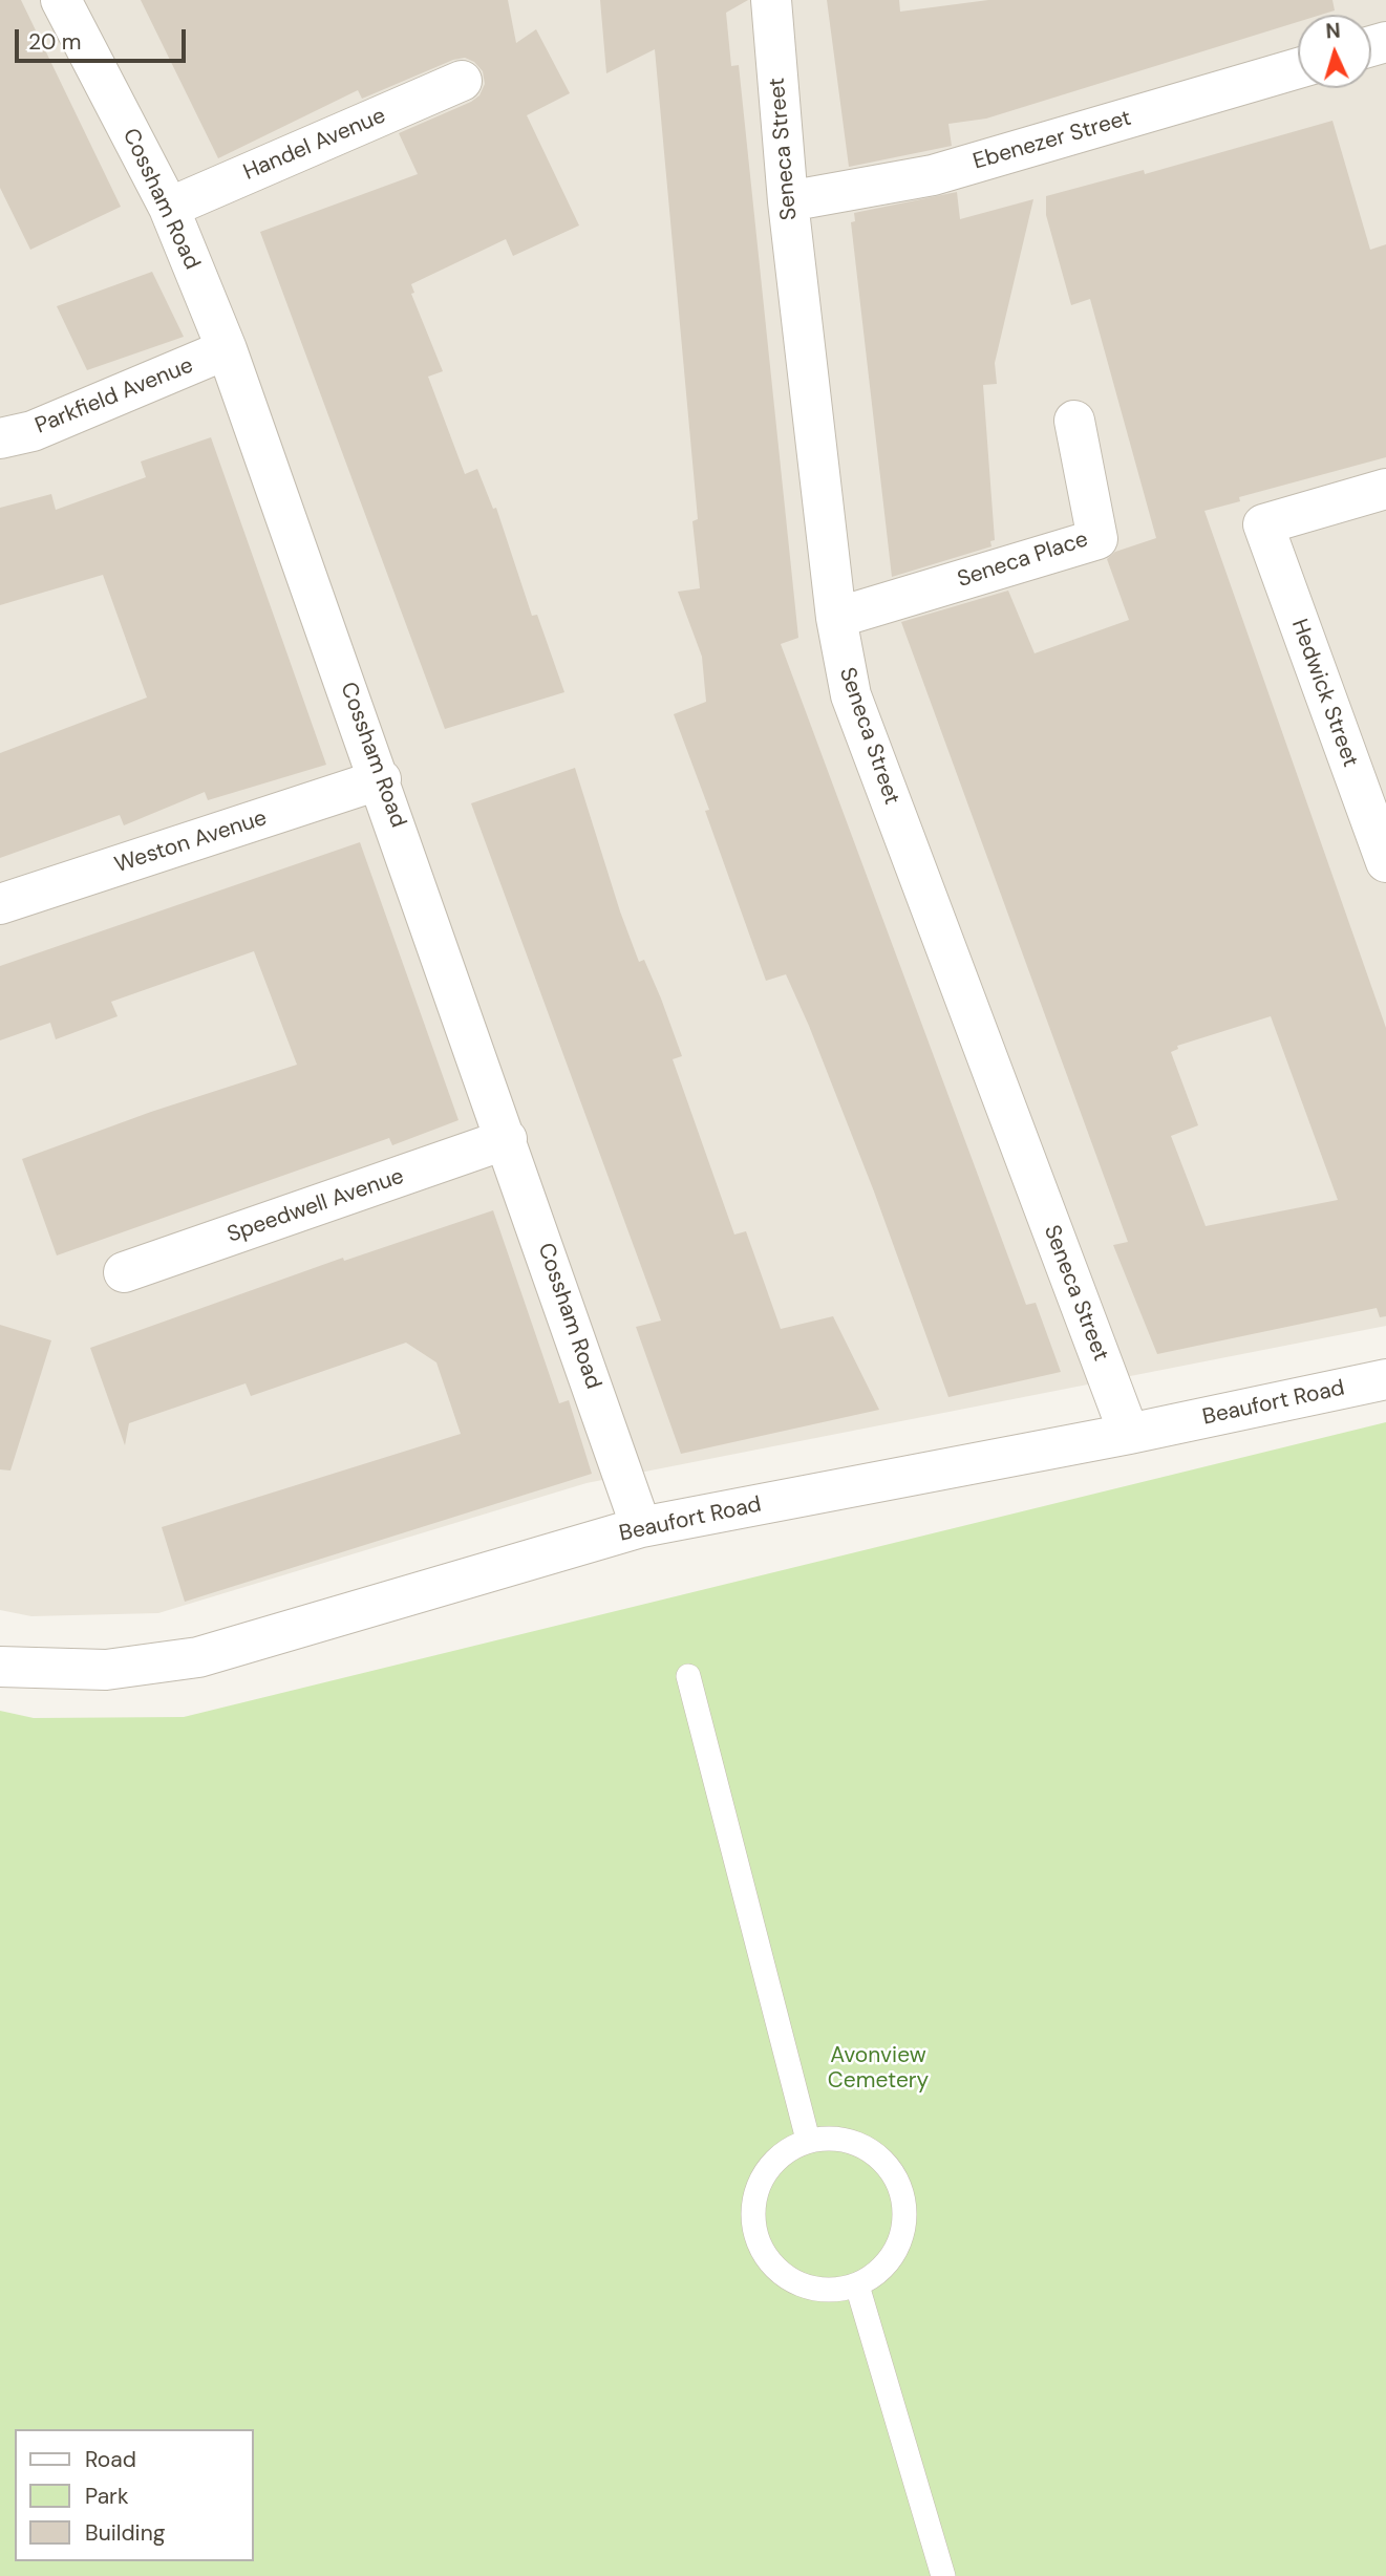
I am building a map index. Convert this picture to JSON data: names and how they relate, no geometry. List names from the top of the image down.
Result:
{
  "streets": {
    "street": [
      "Ebenezer Street",
      "Handel Avenue",
      "Seneca Street",
      "Cossham Road",
      "Parkfield Avenue",
      "Seneca Place",
      "Hedwick Street",
      "Weston Avenue",
      "Speedwell Avenue",
      "Beaufort Road"
    ]
  },
  "crossings": [
    ["Ebenezer Street", "Seneca Street"],
    ["Handel Avenue", "Cossham Road"],
    ["Seneca Street", "Seneca Place"],
    ["Seneca Street", "Beaufort Road"],
    ["Cossham Road", "Parkfield Avenue"],
    ["Cossham Road", "Weston Avenue"],
    ["Cossham Road", "Speedwell Avenue"],
    ["Cossham Road", "Beaufort Road"]
  ],
  "parks": ["Avonview Cemetery"],
  "legend": ["Road", "Park", "Building"],
  "scale_bar": "20 m",
  "north": "top"
}
